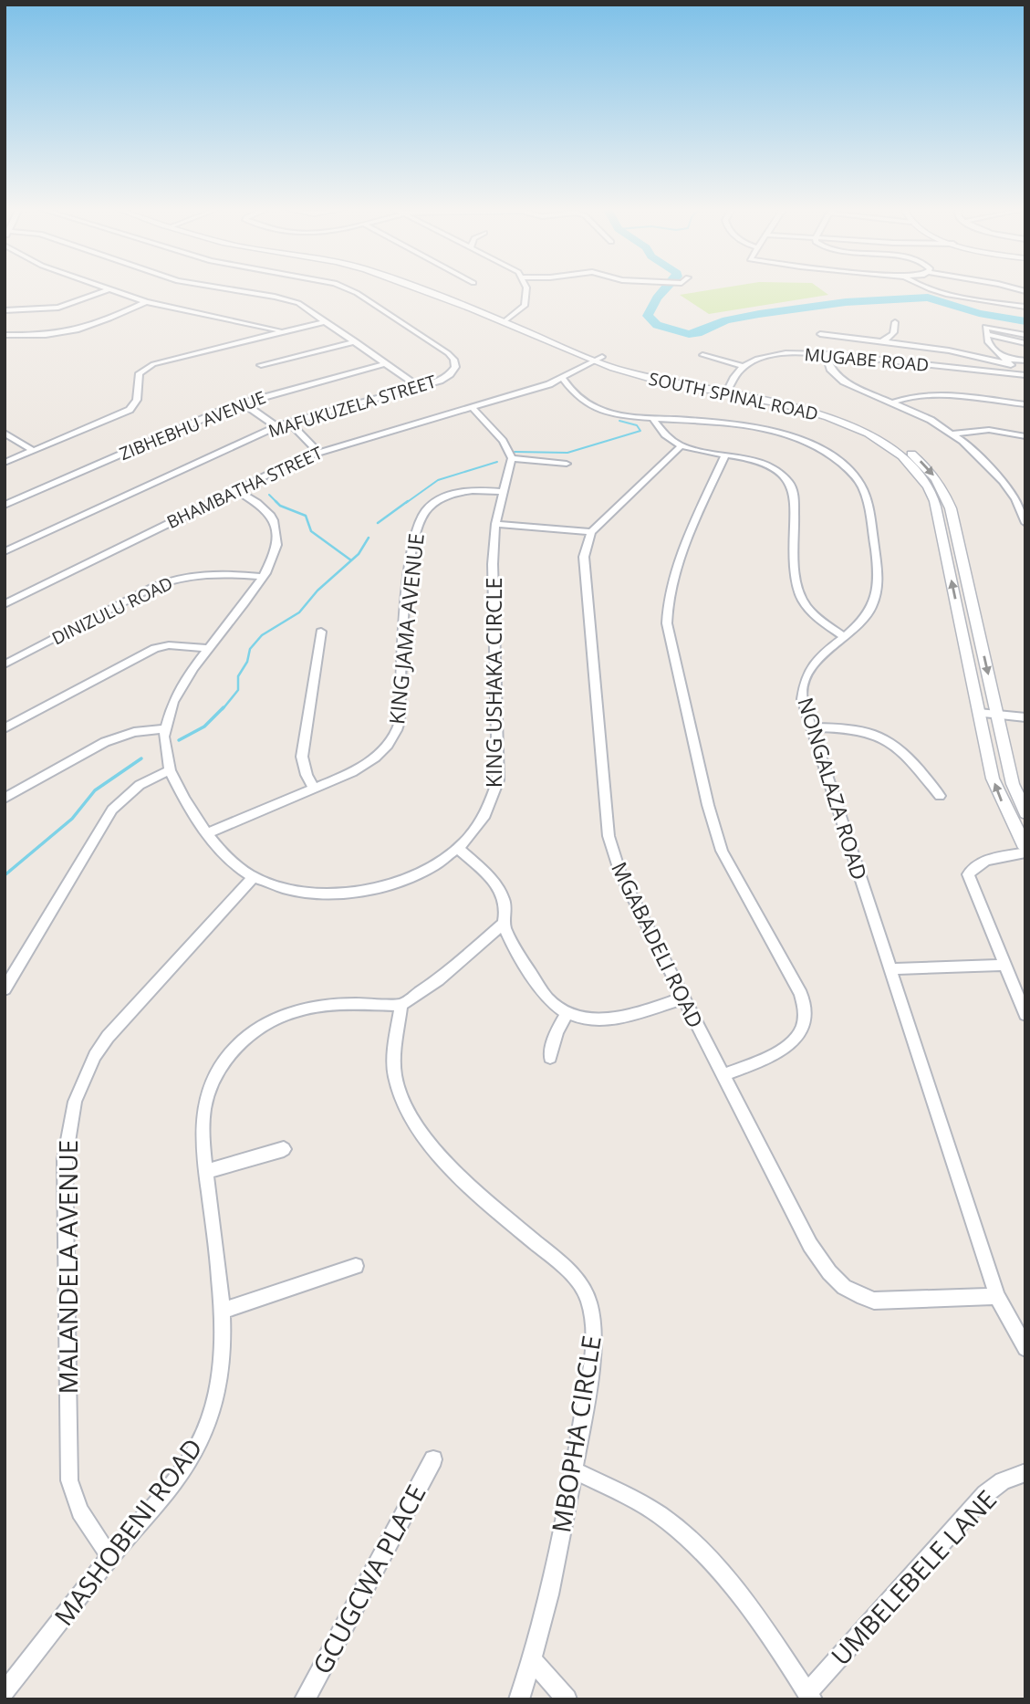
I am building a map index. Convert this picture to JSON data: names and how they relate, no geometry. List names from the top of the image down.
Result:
{
  "streets": {
    "street": [
      "MUGABE ROAD",
      "SOUTH SPINAL ROAD",
      "MAFUKUZELA STREET",
      "ZIBHEBHU AVENUE",
      "BHAMBATHA STREET",
      "DINIZULU ROAD",
      "KING JAMA AVENUE",
      "KING USHAKA CIRCLE",
      "NONGALAZA ROAD",
      "MGABADELI ROAD",
      "MALANDELA AVENUE",
      "MBOPHA CIRCLE",
      "MASHOBENI ROAD",
      "UMBELEBELE LANE",
      "GCUGCWA PLACE"
    ]
  },
  "crossings": [
    ["SOUTH SPINAL ROAD", "BHAMBATHA STREET"],
    ["BHAMBATHA STREET", "KING USHAKA CIRCLE"],
    ["BHAMBATHA STREET", "NONGALAZA ROAD"],
    ["DINIZULU ROAD", "KING USHAKA CIRCLE"],
    ["KING JAMA AVENUE", "KING USHAKA CIRCLE"],
    ["KING USHAKA CIRCLE", "MALANDELA AVENUE"],
    ["NONGALAZA ROAD", "MGABADELI ROAD"],
    ["MALANDELA AVENUE", "MASHOBENI ROAD"],
    ["MBOPHA CIRCLE", "MASHOBENI ROAD"]
  ]
}
